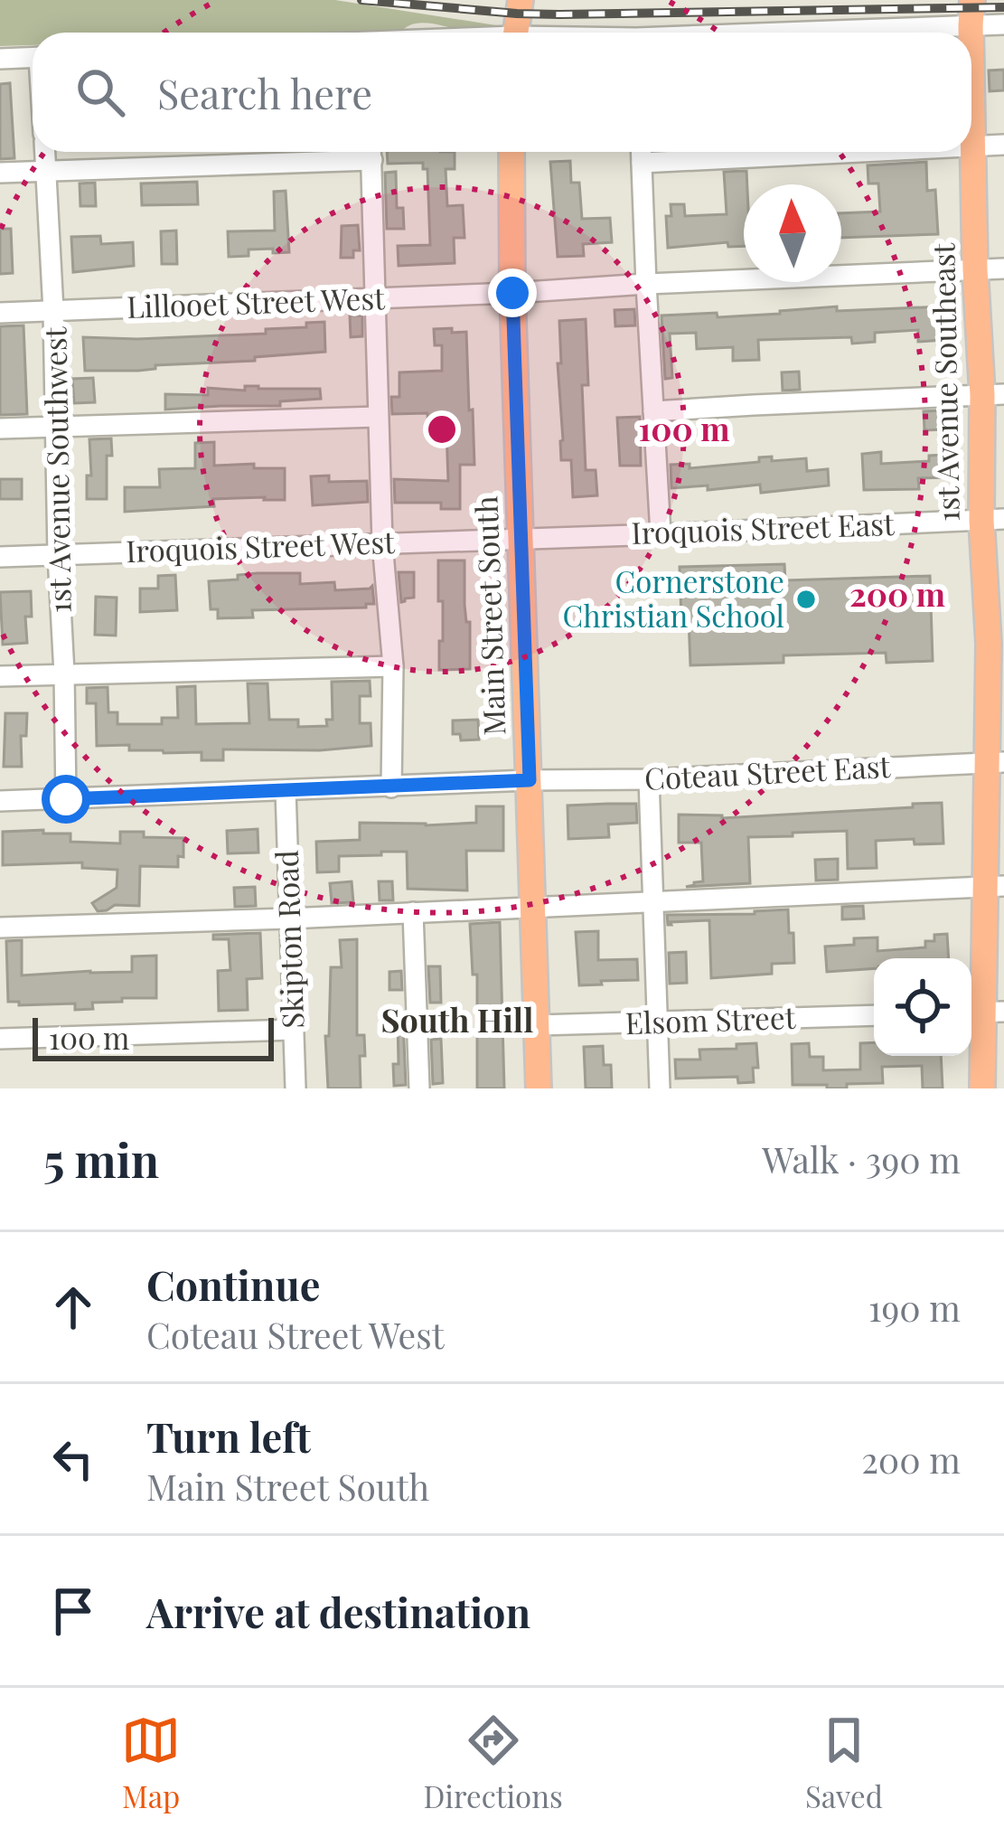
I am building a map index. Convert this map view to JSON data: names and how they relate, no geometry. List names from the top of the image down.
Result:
{
  "streets": {
    "main road": ["1st Avenue Southeast", "Main Street South"],
    "street": [
      "Lillooet Street West",
      "1st Avenue Southwest",
      "Iroquois Street East",
      "Iroquois Street West",
      "Coteau Street East",
      "Skipton Road",
      "Elsom Street"
    ]
  },
  "crossings": [
    ["Lillooet Street West", "1st Avenue Southeast"],
    ["Lillooet Street West", "1st Avenue Southwest"],
    ["Lillooet Street West", "Main Street South"],
    ["1st Avenue Southeast", "Iroquois Street East"],
    ["1st Avenue Southeast", "Coteau Street East"],
    ["1st Avenue Southwest", "Iroquois Street West"],
    ["1st Avenue Southwest", "Coteau Street East"],
    ["Iroquois Street East", "Iroquois Street West"],
    ["Iroquois Street East", "Main Street South"],
    ["Iroquois Street West", "Main Street South"],
    ["Main Street South", "Coteau Street East"],
    ["Main Street South", "Elsom Street"],
    ["Coteau Street East", "Skipton Road"]
  ],
  "districts": ["South Hill"],
  "places": ["Cornerstone Christian School"],
  "scale_bar": "100 m",
  "north": "top",
  "page": {
    "search": "Search here",
    "scale": "100 m",
    "heading": ["5 min", "Walk · 390 m"],
    "list": [
      ["Continue", "Coteau Street West", "190 m"],
      ["Turn left", "Main Street South", "200 m"],
      "Arrive at destination"
    ],
    "nav": ["Map", "Directions", "Saved"]
  },
  "rings": ["100 m", "200 m"]
}
